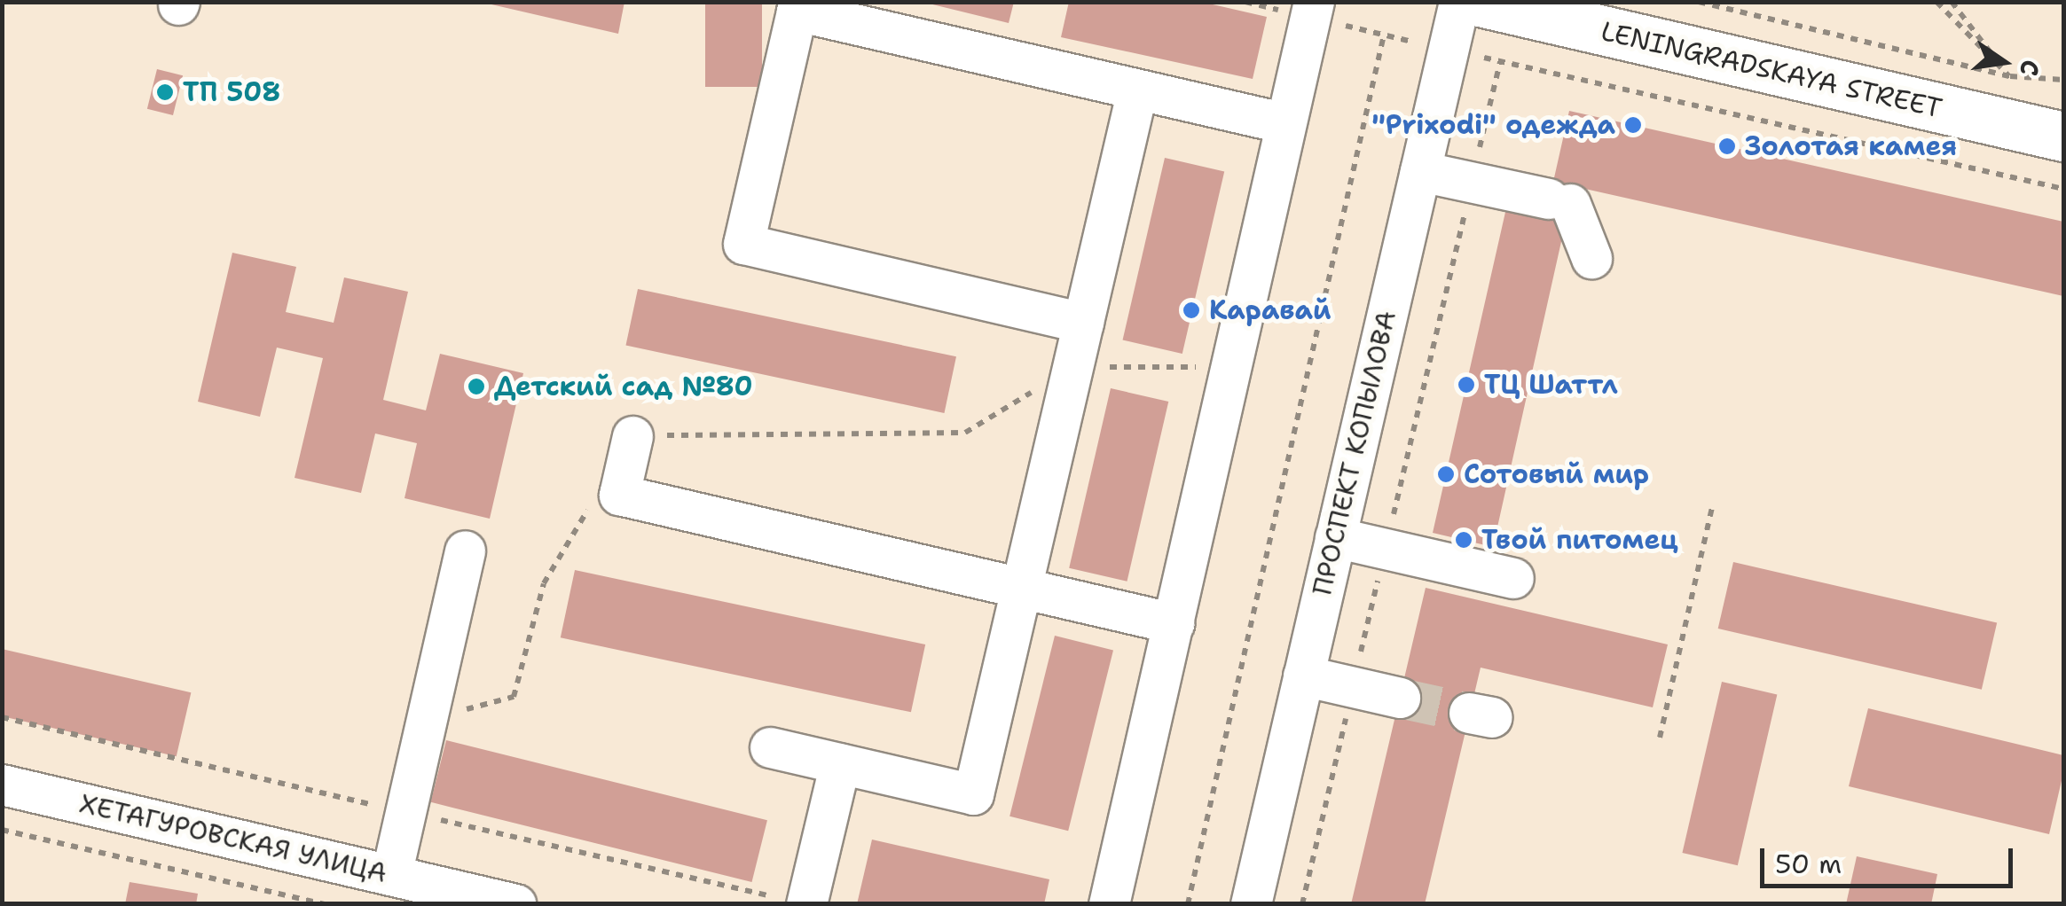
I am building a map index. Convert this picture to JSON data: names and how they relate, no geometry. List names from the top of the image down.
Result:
{
  "streets": {
    "main road": ["LENINGRADSKAYA STREET"],
    "street": ["ПРОСПЕКТ КОПЫЛОВА", "ХЕТАГУРОВСКАЯ УЛИЦА"]
  },
  "places": [
    "ТП 508",
    "\"Prixodi\" одежда",
    "Золотая камея",
    "Каравай",
    "ТЦ Шаттл",
    "Детский сад №80",
    "Сотовый мир",
    "Твой питомец"
  ],
  "scale_bar": "50 m",
  "north": "right"
}
